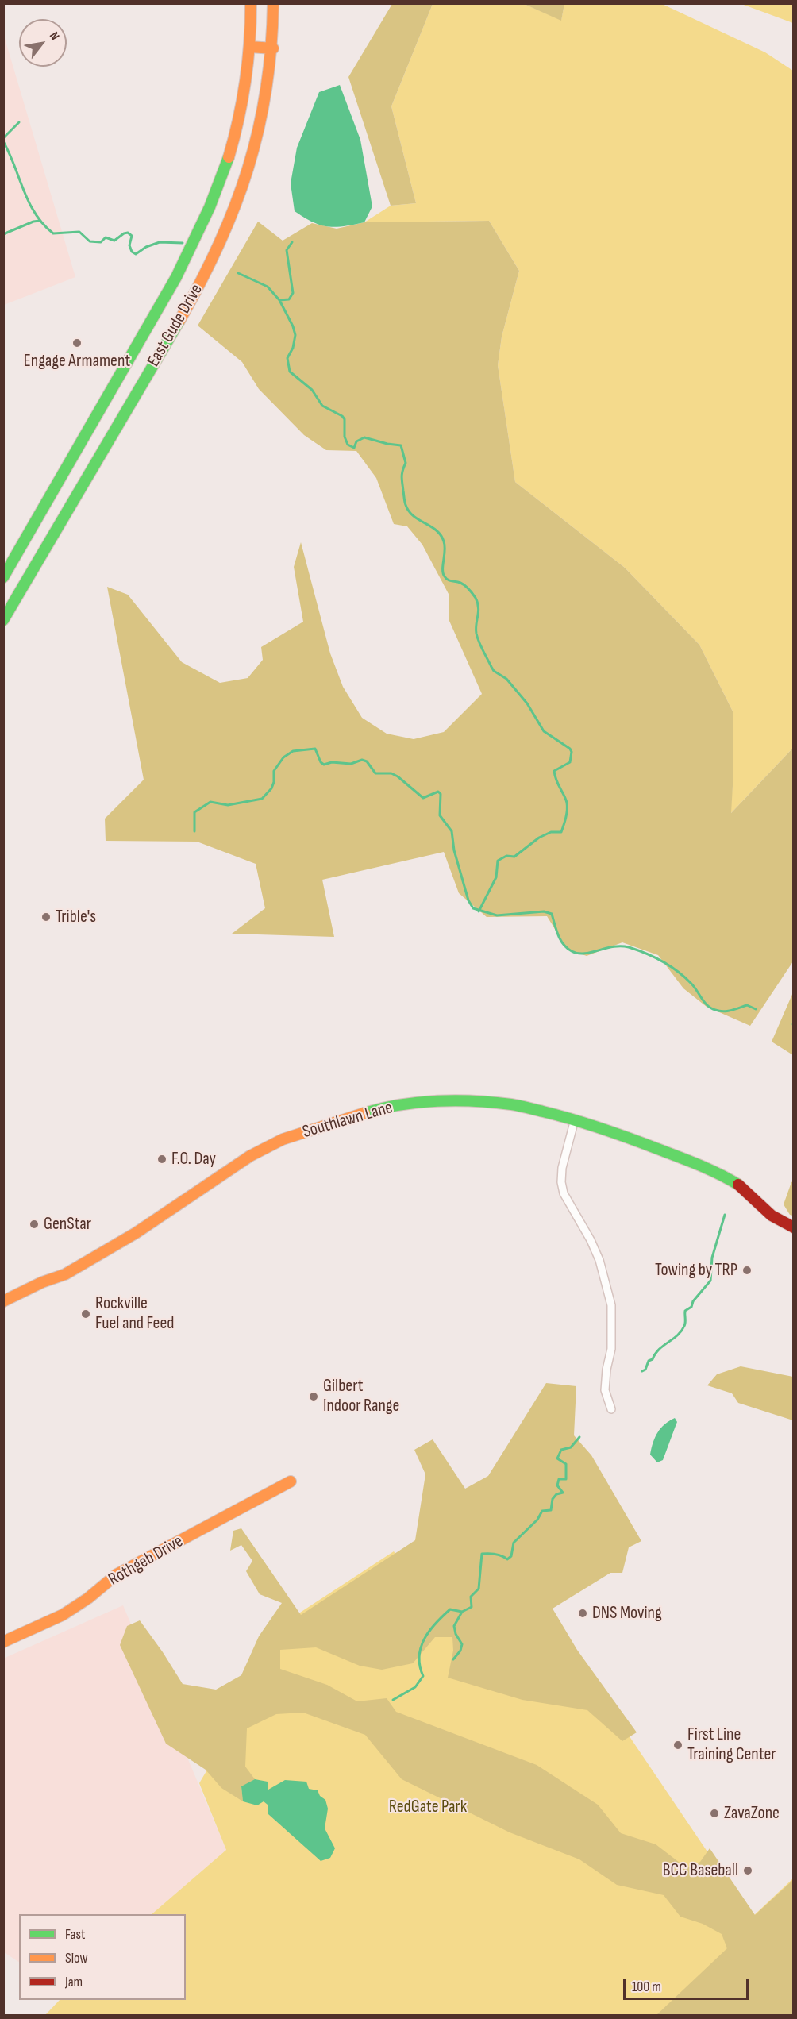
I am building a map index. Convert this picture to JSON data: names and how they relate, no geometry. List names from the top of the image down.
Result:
{
  "streets": {
    "main road": ["East Gude Drive", "Southlawn Lane", "Rothgeb Drive"]
  },
  "parks": ["RedGate Park"],
  "places": [
    "Engage Armament",
    "Trible's",
    "F.O. Day",
    "GenStar",
    "Towing by TRP",
    "Rockville Fuel and Feed",
    "Gilbert Indoor Range",
    "DNS Moving",
    "First Line Training Center",
    "ZavaZone",
    "BCC Baseball"
  ],
  "legend": ["Fast", "Slow", "Jam"],
  "scale_bar": "100 m",
  "north": "top right"
}
